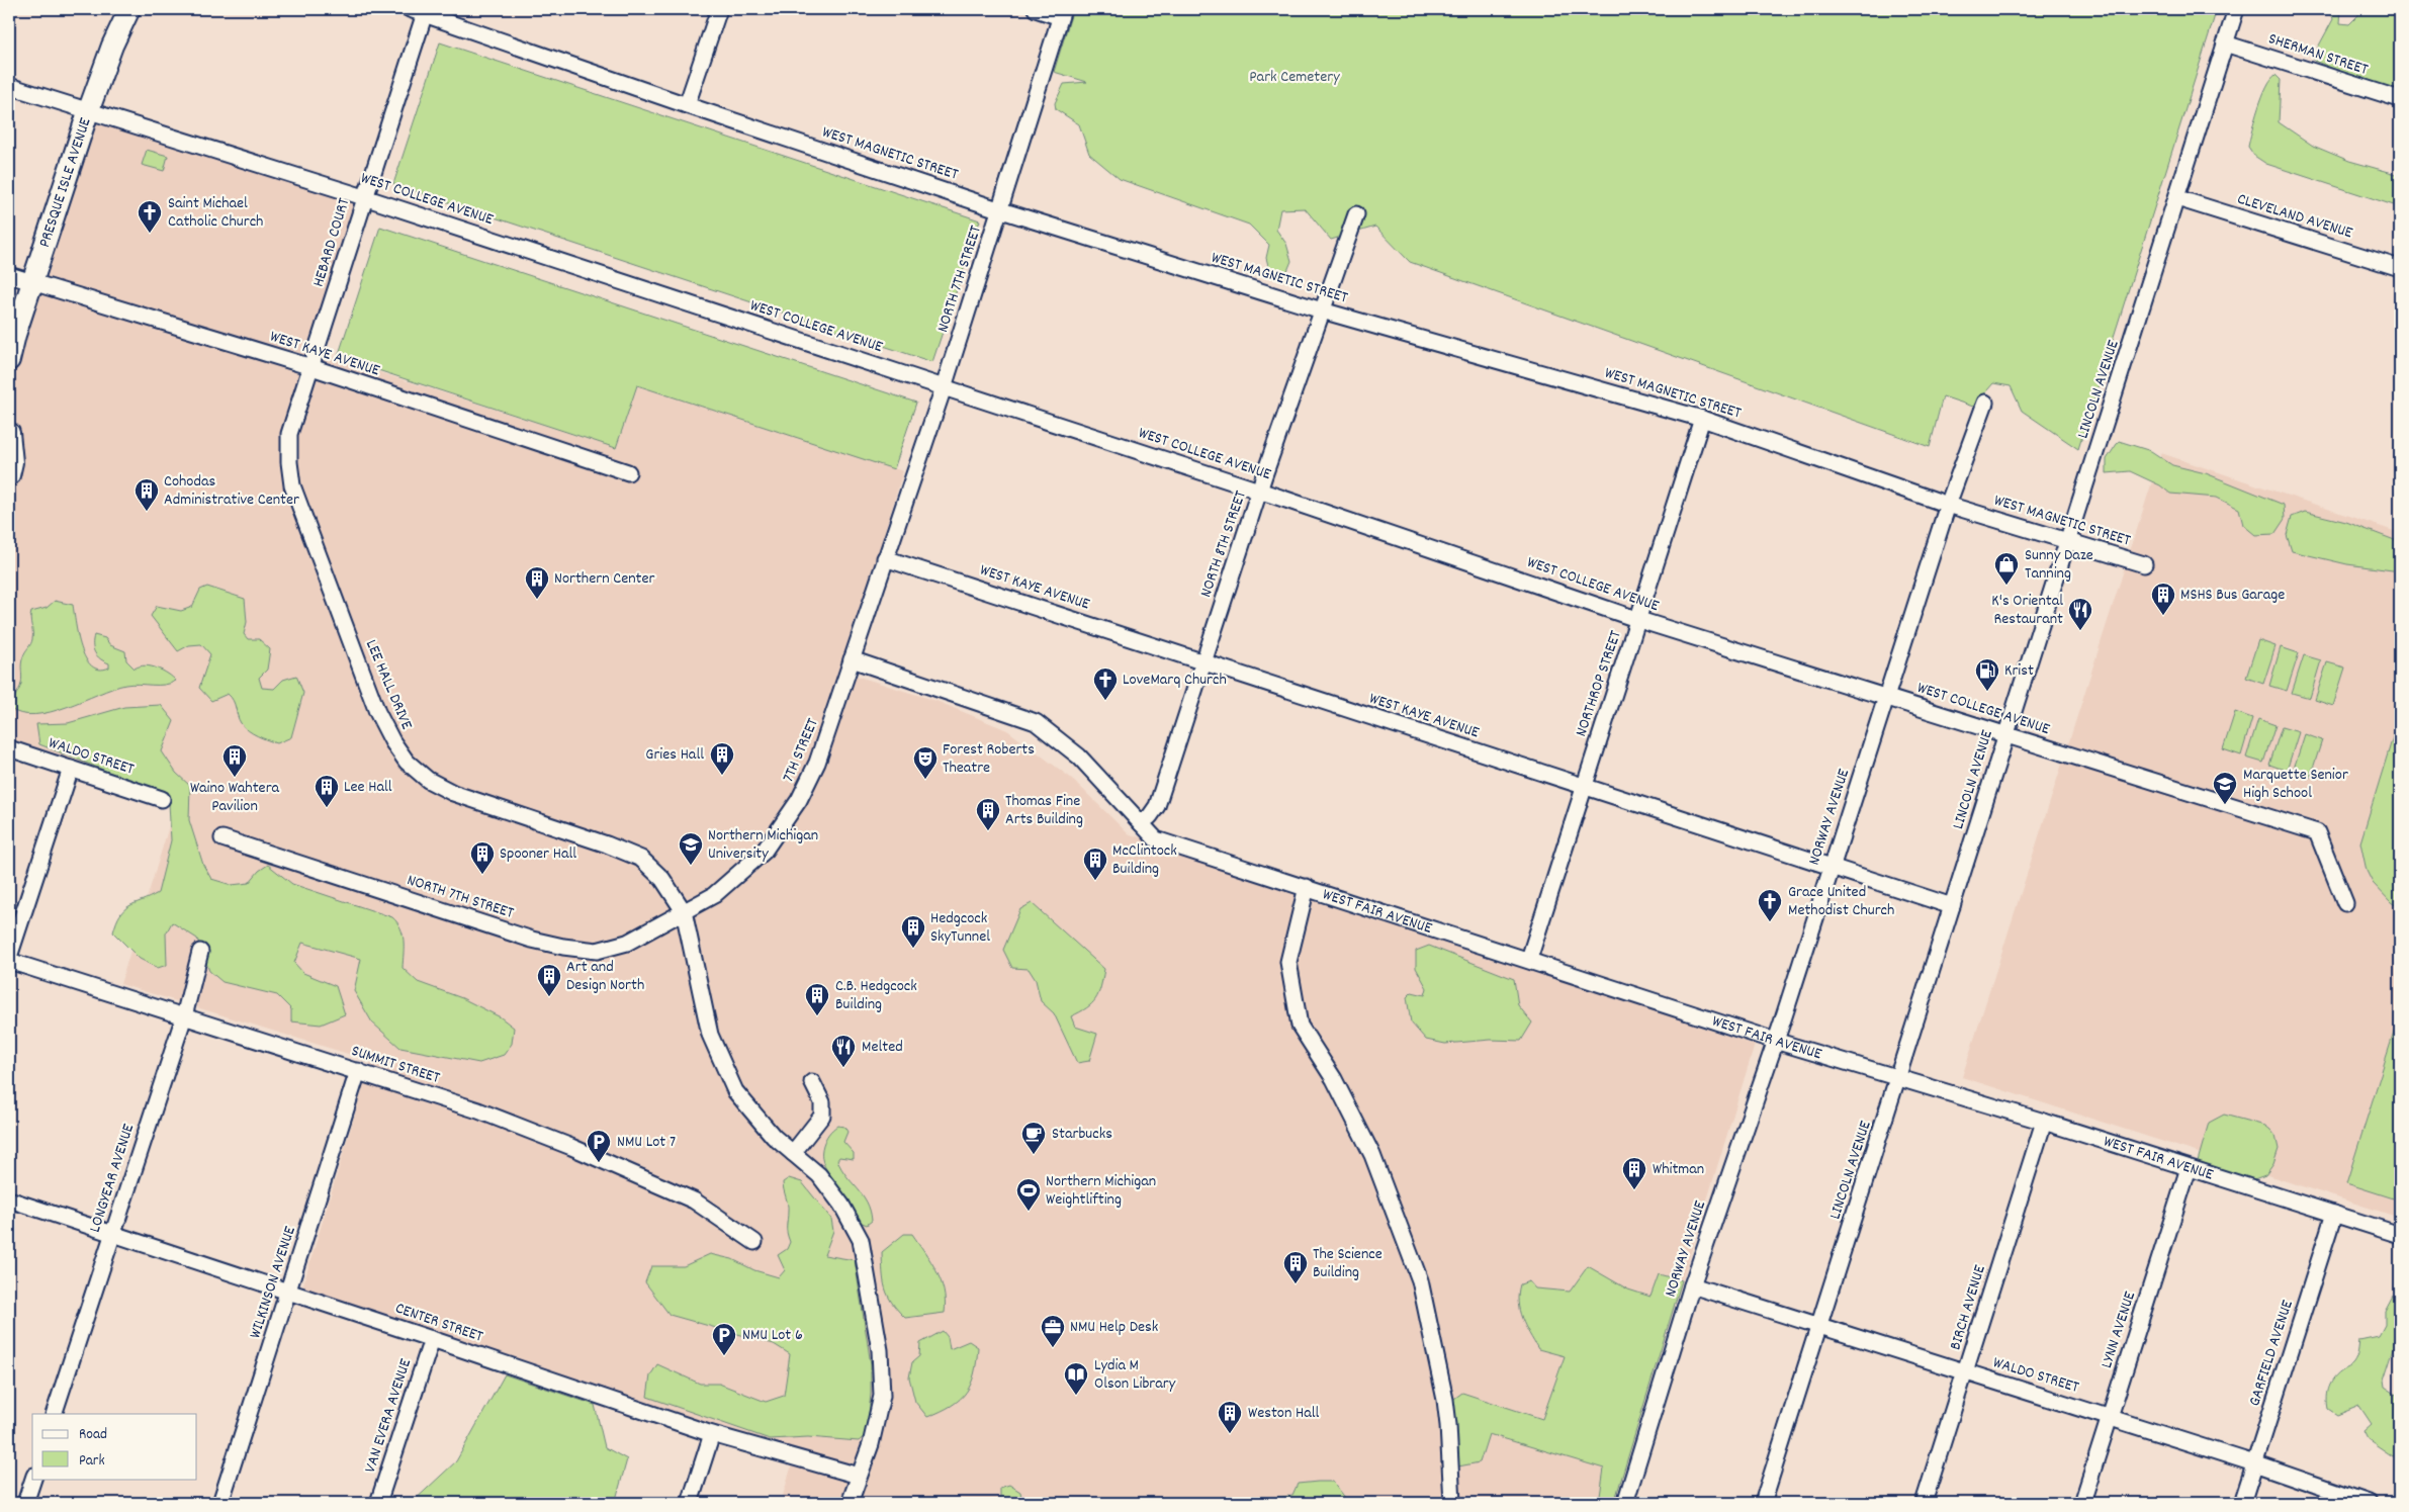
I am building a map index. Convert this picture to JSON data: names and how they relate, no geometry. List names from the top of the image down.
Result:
{
  "streets": {
    "main road": ["PRESQUE ISLE AVENUE"],
    "street": [
      "SHERMAN STREET",
      "WEST MAGNETIC STREET",
      "WEST COLLEGE AVENUE",
      "CLEVELAND AVENUE",
      "HEBARD COURT",
      "NORTH 7TH STREET",
      "WEST KAYE AVENUE",
      "LINCOLN AVENUE",
      "NORTH 8TH STREET",
      "NORTHROP STREET",
      "LEE HALL DRIVE",
      "7TH STREET",
      "WALDO STREET",
      "NORWAY AVENUE",
      "WEST FAIR AVENUE",
      "SUMMIT STREET",
      "LONGYEAR AVENUE",
      "WILKINSON AVENUE",
      "BIRCH AVENUE",
      "CENTER STREET",
      "LYNN AVENUE",
      "GARFIELD AVENUE",
      "VAN EVERA AVENUE"
    ]
  },
  "crossings": [
    ["SHERMAN STREET", "LINCOLN AVENUE"],
    ["WEST MAGNETIC STREET", "HEBARD COURT"],
    ["WEST MAGNETIC STREET", "NORTH 7TH STREET"],
    ["WEST MAGNETIC STREET", "LINCOLN AVENUE"],
    ["WEST MAGNETIC STREET", "NORTH 8TH STREET"],
    ["WEST MAGNETIC STREET", "NORTHROP STREET"],
    ["WEST MAGNETIC STREET", "NORWAY AVENUE"],
    ["PRESQUE ISLE AVENUE", "WEST COLLEGE AVENUE"],
    ["PRESQUE ISLE AVENUE", "WEST KAYE AVENUE"],
    ["WEST COLLEGE AVENUE", "HEBARD COURT"],
    ["WEST COLLEGE AVENUE", "NORTH 7TH STREET"],
    ["WEST COLLEGE AVENUE", "LINCOLN AVENUE"],
    ["WEST COLLEGE AVENUE", "NORTH 8TH STREET"],
    ["WEST COLLEGE AVENUE", "NORTHROP STREET"],
    ["WEST COLLEGE AVENUE", "NORWAY AVENUE"],
    ["CLEVELAND AVENUE", "LINCOLN AVENUE"],
    ["HEBARD COURT", "WEST KAYE AVENUE"],
    ["HEBARD COURT", "LEE HALL DRIVE"],
    ["NORTH 7TH STREET", "WEST KAYE AVENUE"],
    ["NORTH 7TH STREET", "LEE HALL DRIVE"],
    ["NORTH 7TH STREET", "7TH STREET"],
    ["WEST KAYE AVENUE", "LINCOLN AVENUE"],
    ["WEST KAYE AVENUE", "NORTH 8TH STREET"],
    ["WEST KAYE AVENUE", "NORTHROP STREET"],
    ["WEST KAYE AVENUE", "LEE HALL DRIVE"],
    ["WEST KAYE AVENUE", "7TH STREET"],
    ["WEST KAYE AVENUE", "NORWAY AVENUE"],
    ["LINCOLN AVENUE", "WALDO STREET"],
    ["LINCOLN AVENUE", "WEST FAIR AVENUE"],
    ["NORTH 8TH STREET", "WEST FAIR AVENUE"],
    ["NORTHROP STREET", "WEST FAIR AVENUE"],
    ["LEE HALL DRIVE", "7TH STREET"],
    ["7TH STREET", "WEST FAIR AVENUE"],
    ["WALDO STREET", "NORWAY AVENUE"],
    ["WALDO STREET", "BIRCH AVENUE"],
    ["WALDO STREET", "LYNN AVENUE"],
    ["WALDO STREET", "GARFIELD AVENUE"],
    ["NORWAY AVENUE", "WEST FAIR AVENUE"],
    ["WEST FAIR AVENUE", "BIRCH AVENUE"],
    ["WEST FAIR AVENUE", "LYNN AVENUE"],
    ["WEST FAIR AVENUE", "GARFIELD AVENUE"],
    ["SUMMIT STREET", "LONGYEAR AVENUE"],
    ["SUMMIT STREET", "WILKINSON AVENUE"],
    ["LONGYEAR AVENUE", "CENTER STREET"],
    ["WILKINSON AVENUE", "CENTER STREET"],
    ["CENTER STREET", "VAN EVERA AVENUE"]
  ],
  "parks": ["Park Cemetery"],
  "places": {
    "church": ["Saint Michael Catholic Church", "LoveMarq Church", "Grace United Methodist Church"],
    "building": [
      "Cohodas Administrative Center",
      "Northern Center",
      "MSHS Bus Garage",
      "Gries Hall",
      "Waino Wahtera Pavilion",
      "Lee Hall",
      "Thomas Fine Arts Building",
      "Spooner Hall",
      "McClintock Building",
      "Hedgcock SkyTunnel",
      "Art and Design North",
      "C.B. Hedgcock Building",
      "Whitman",
      "The Science Building",
      "Weston Hall"
    ],
    "shop": ["Sunny Daze Tanning"],
    "restaurant": ["K's Oriental Restaurant", "Melted"],
    "fuel station": ["Krist"],
    "theatre": ["Forest Roberts Theatre"],
    "school or university": ["Marquette Senior High School", "Northern Michigan University"],
    "cafe": ["Starbucks"],
    "parking": ["NMU Lot 7", "NMU Lot 6"],
    "sports": ["Northern Michigan Weightlifting"],
    "office": ["NMU Help Desk"],
    "library": ["Lydia M Olson Library"]
  },
  "legend": ["Road", "Park"]
}
